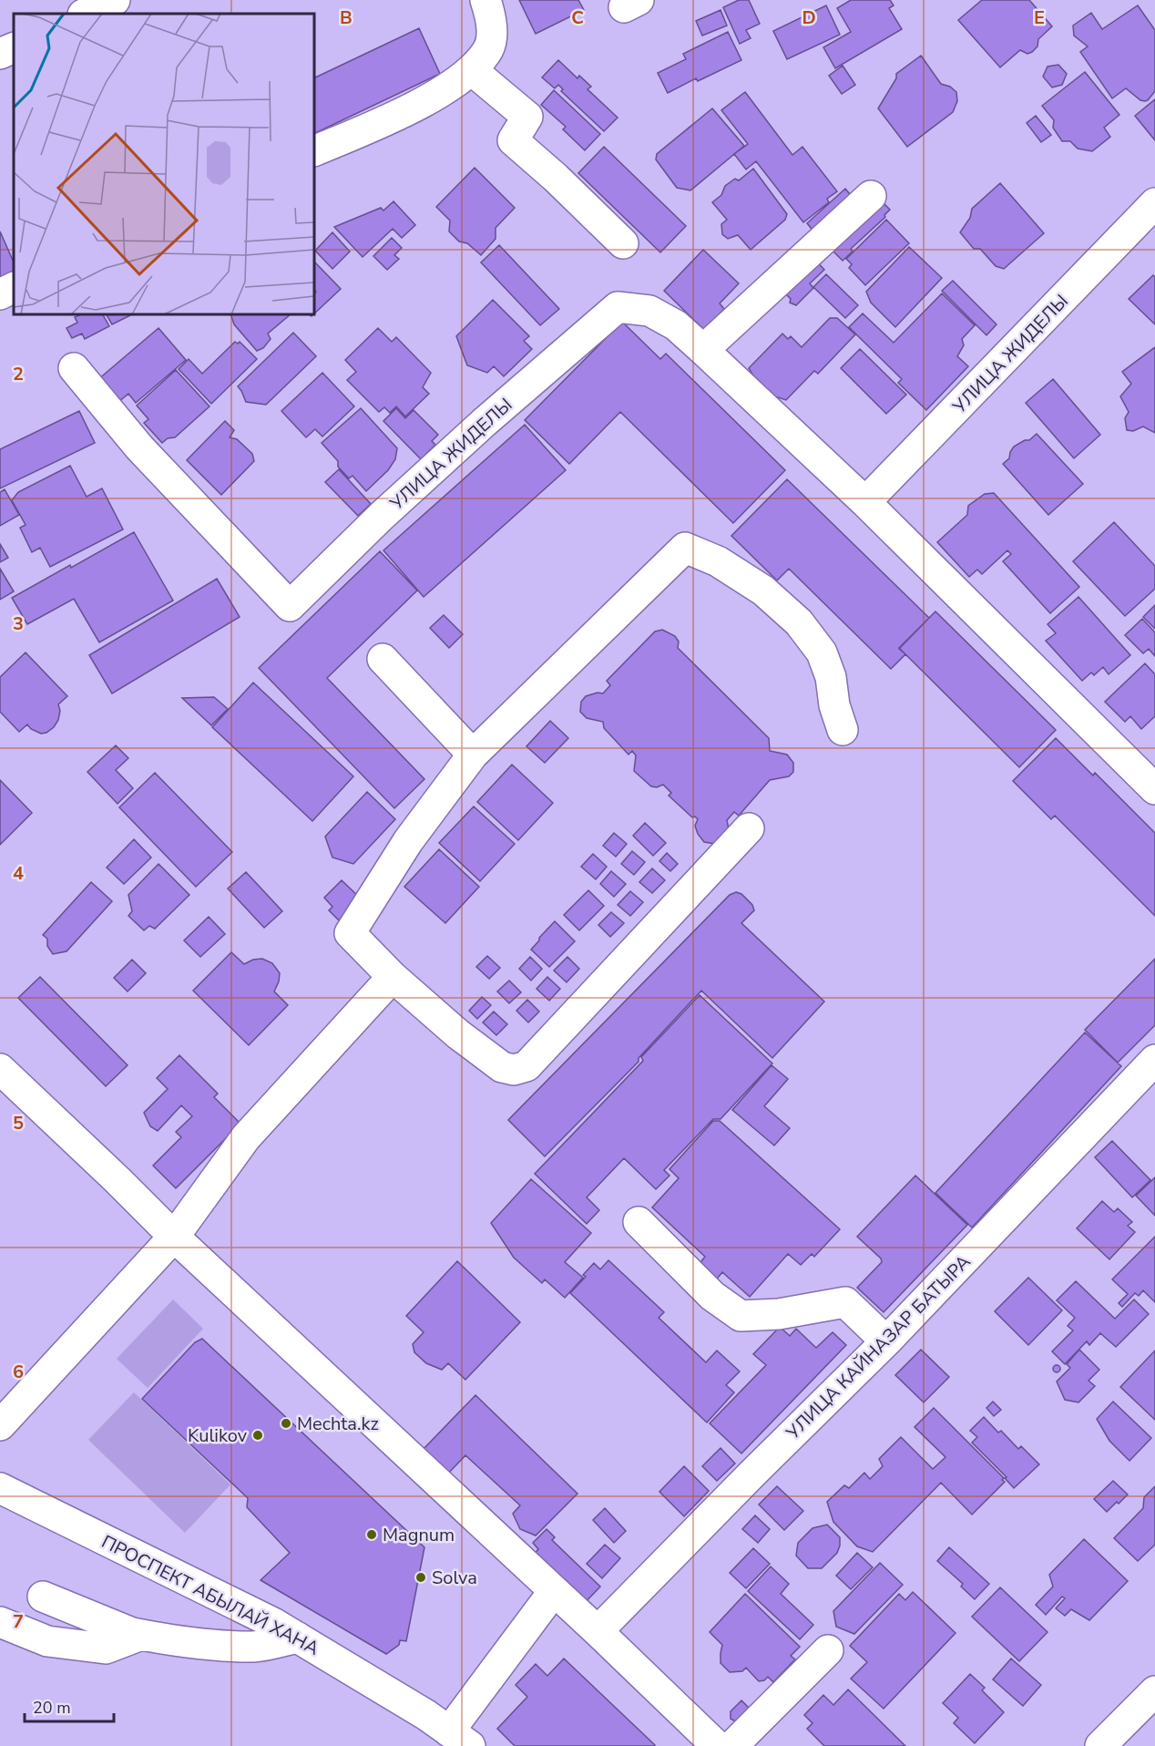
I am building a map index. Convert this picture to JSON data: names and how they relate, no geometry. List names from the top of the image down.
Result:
{
  "streets": {
    "street": ["УЛИЦА ЖИДЕЛЫ", "УЛИЦА КАЙНАЗАР БАТЫРА", "ПРОСПЕКТ АБЫЛАЙ ХАНА"]
  },
  "places": [
    "Mechta.kz",
    "Kulikov",
    "Magnum",
    "Solva"
  ],
  "scale_bar": "20 m",
  "grid": {
    "columns": [
      "B",
      "C",
      "D",
      "E"
    ],
    "rows": [
      "2",
      "3",
      "4",
      "5",
      "6",
      "7"
    ]
  }
}
